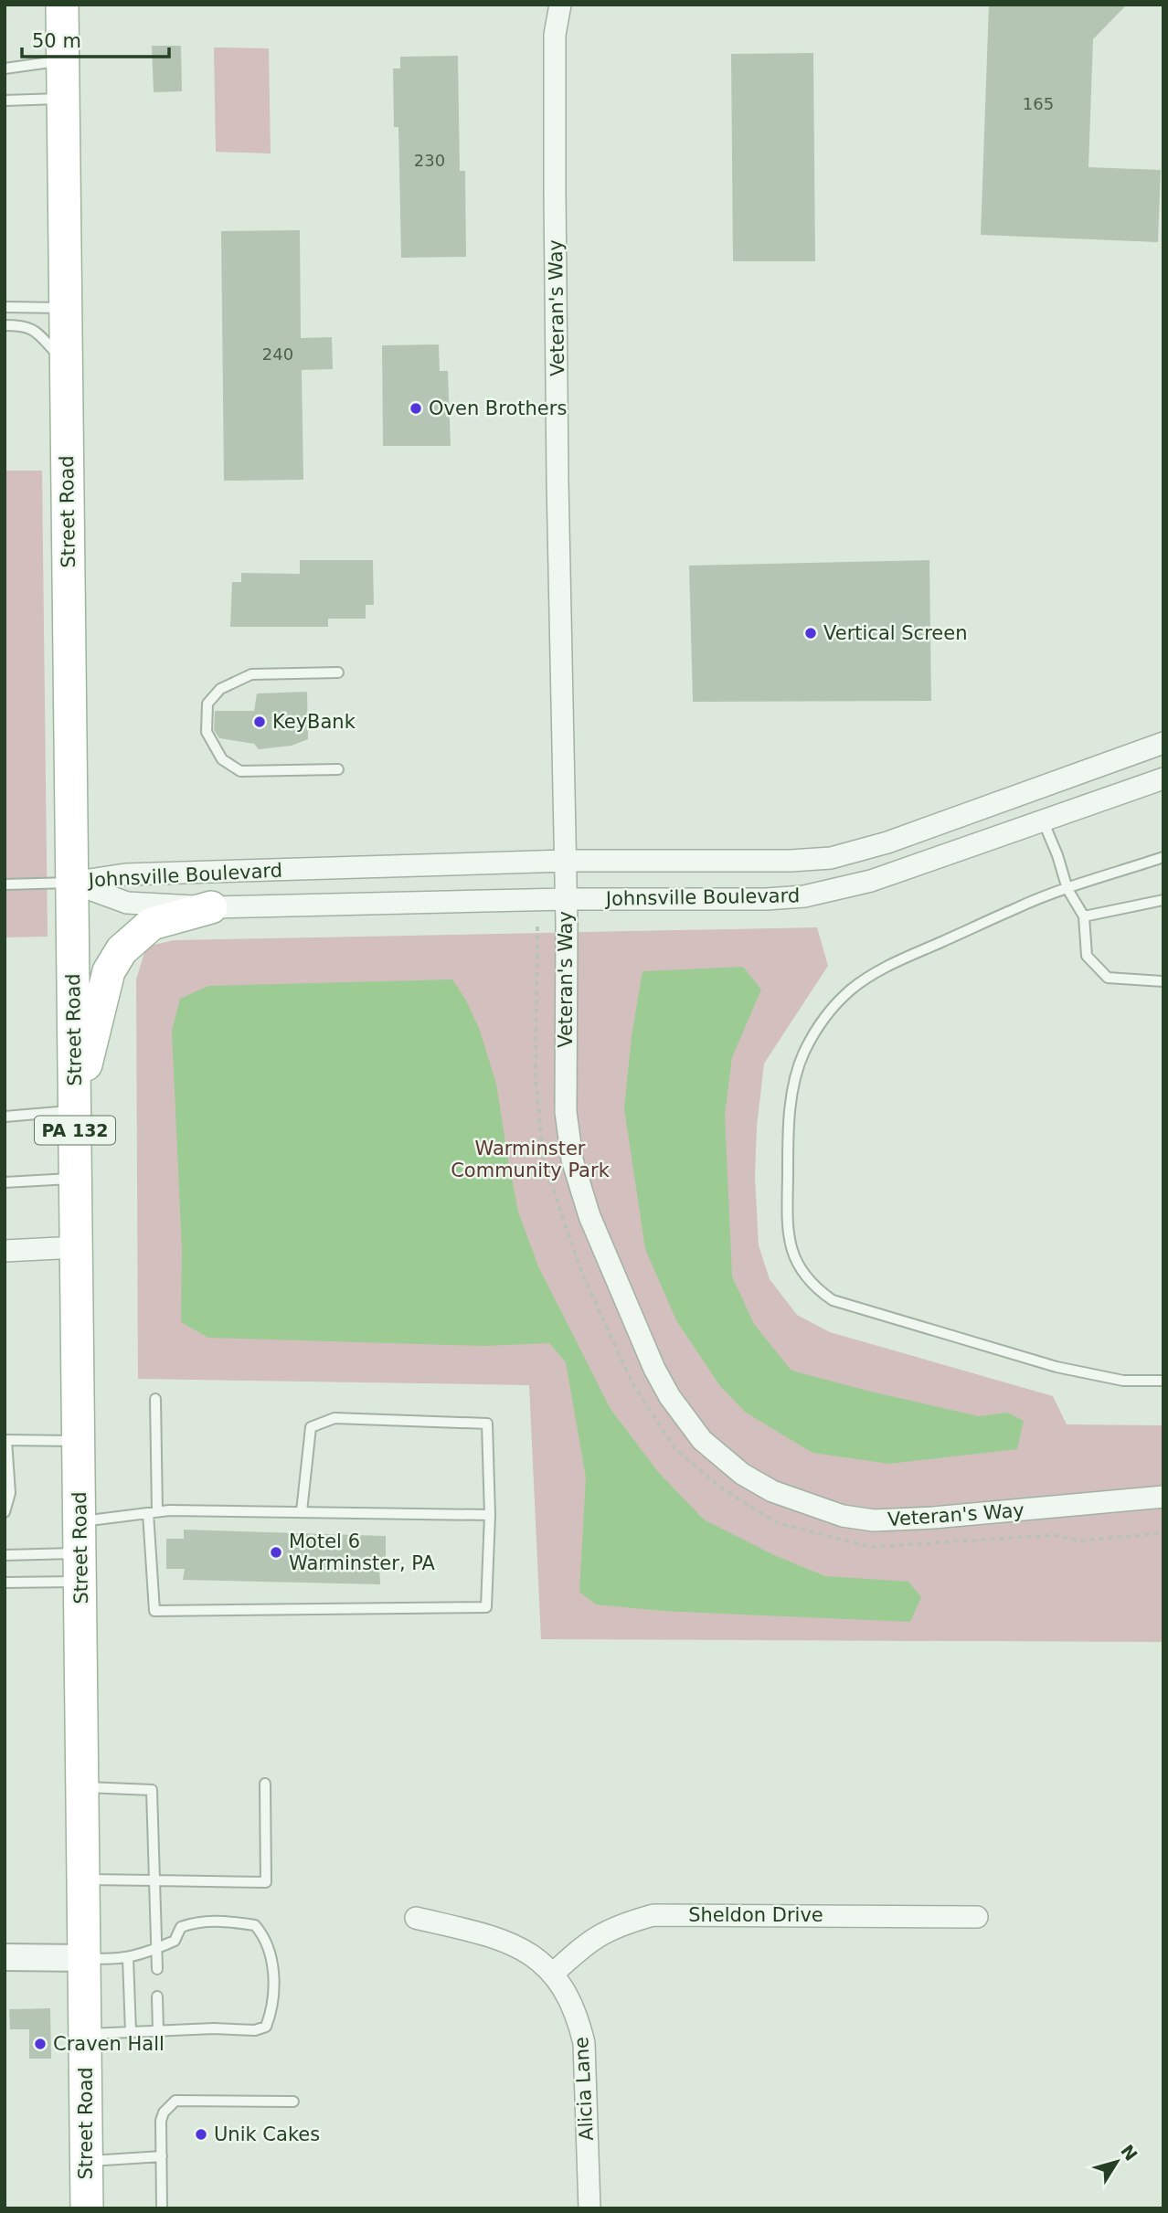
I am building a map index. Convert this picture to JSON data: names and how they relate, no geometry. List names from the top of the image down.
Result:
{
  "streets": {
    "main road": ["Street Road", "PA 132"],
    "street": [
      "Veteran's Way",
      "Johnsville Boulevard",
      "Sheldon Drive",
      "Alicia Lane"
    ]
  },
  "crossings": [
    ["Veteran's Way", "Johnsville Boulevard"],
    ["Street Road", "Johnsville Boulevard"],
    ["Sheldon Drive", "Alicia Lane"]
  ],
  "parks": ["Warminster Community Park"],
  "places": [
    "Oven Brothers",
    "Vertical Screen",
    "KeyBank",
    "Motel 6 Warminster, PA",
    "Craven Hall",
    "Unik Cakes"
  ],
  "house_numbers": ["165", "230", "240"],
  "scale_bar": "50 m",
  "north": "top right"
}
